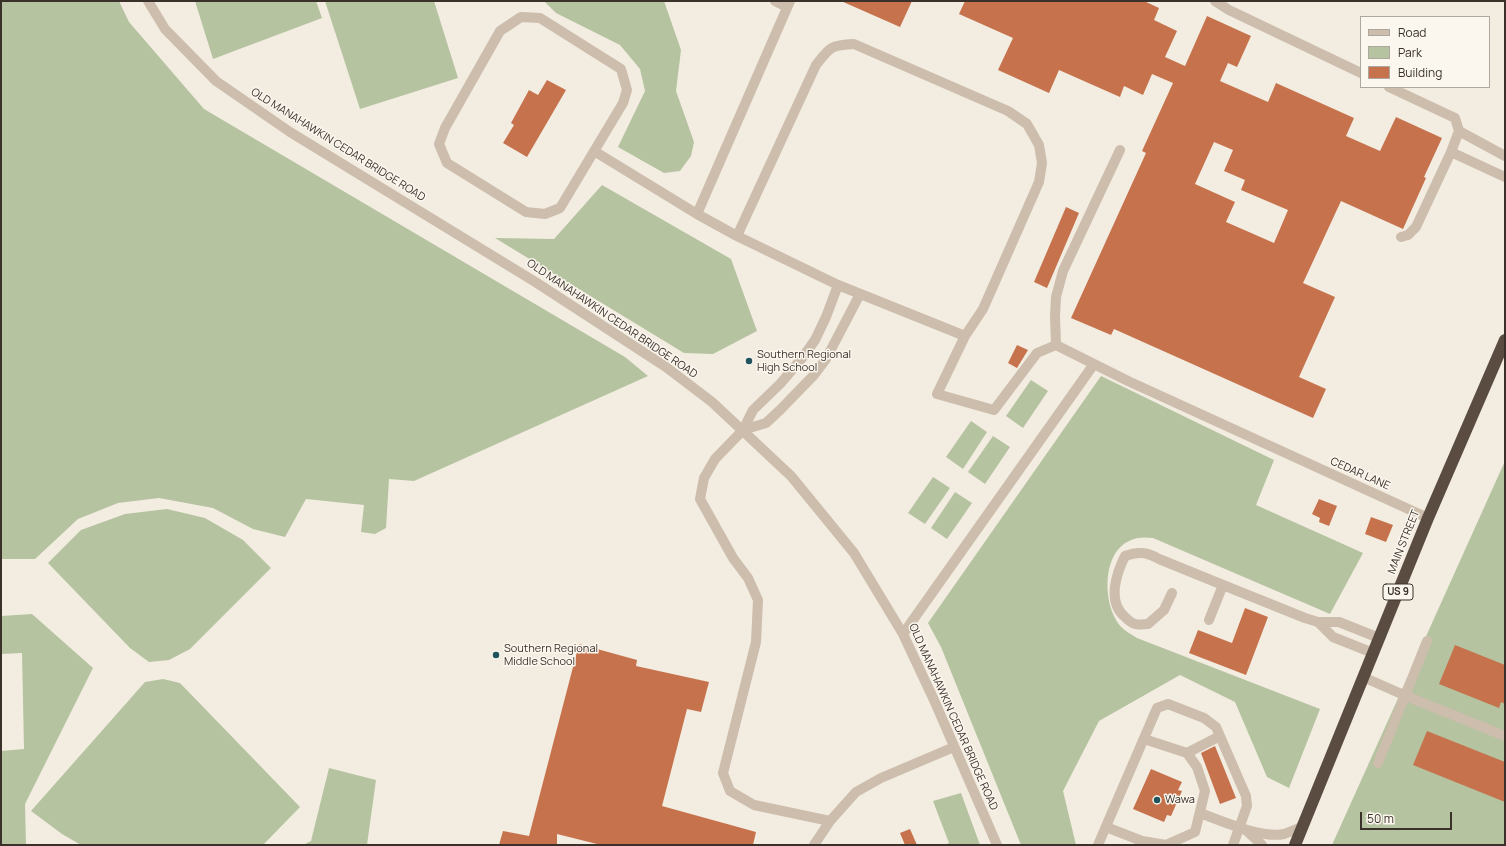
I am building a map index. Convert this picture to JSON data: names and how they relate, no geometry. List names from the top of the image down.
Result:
{
  "streets": {
    "highway": ["MAIN STREET", "US 9"],
    "street": ["OLD MANAHAWKIN CEDAR BRIDGE ROAD", "CEDAR LANE"]
  },
  "crossings": [
    ["CEDAR LANE", "MAIN STREET"]
  ],
  "places": ["Southern Regional High School", "Southern Regional Middle School", "Wawa"],
  "legend": ["Road", "Park", "Building"],
  "scale_bar": "50 m"
}
